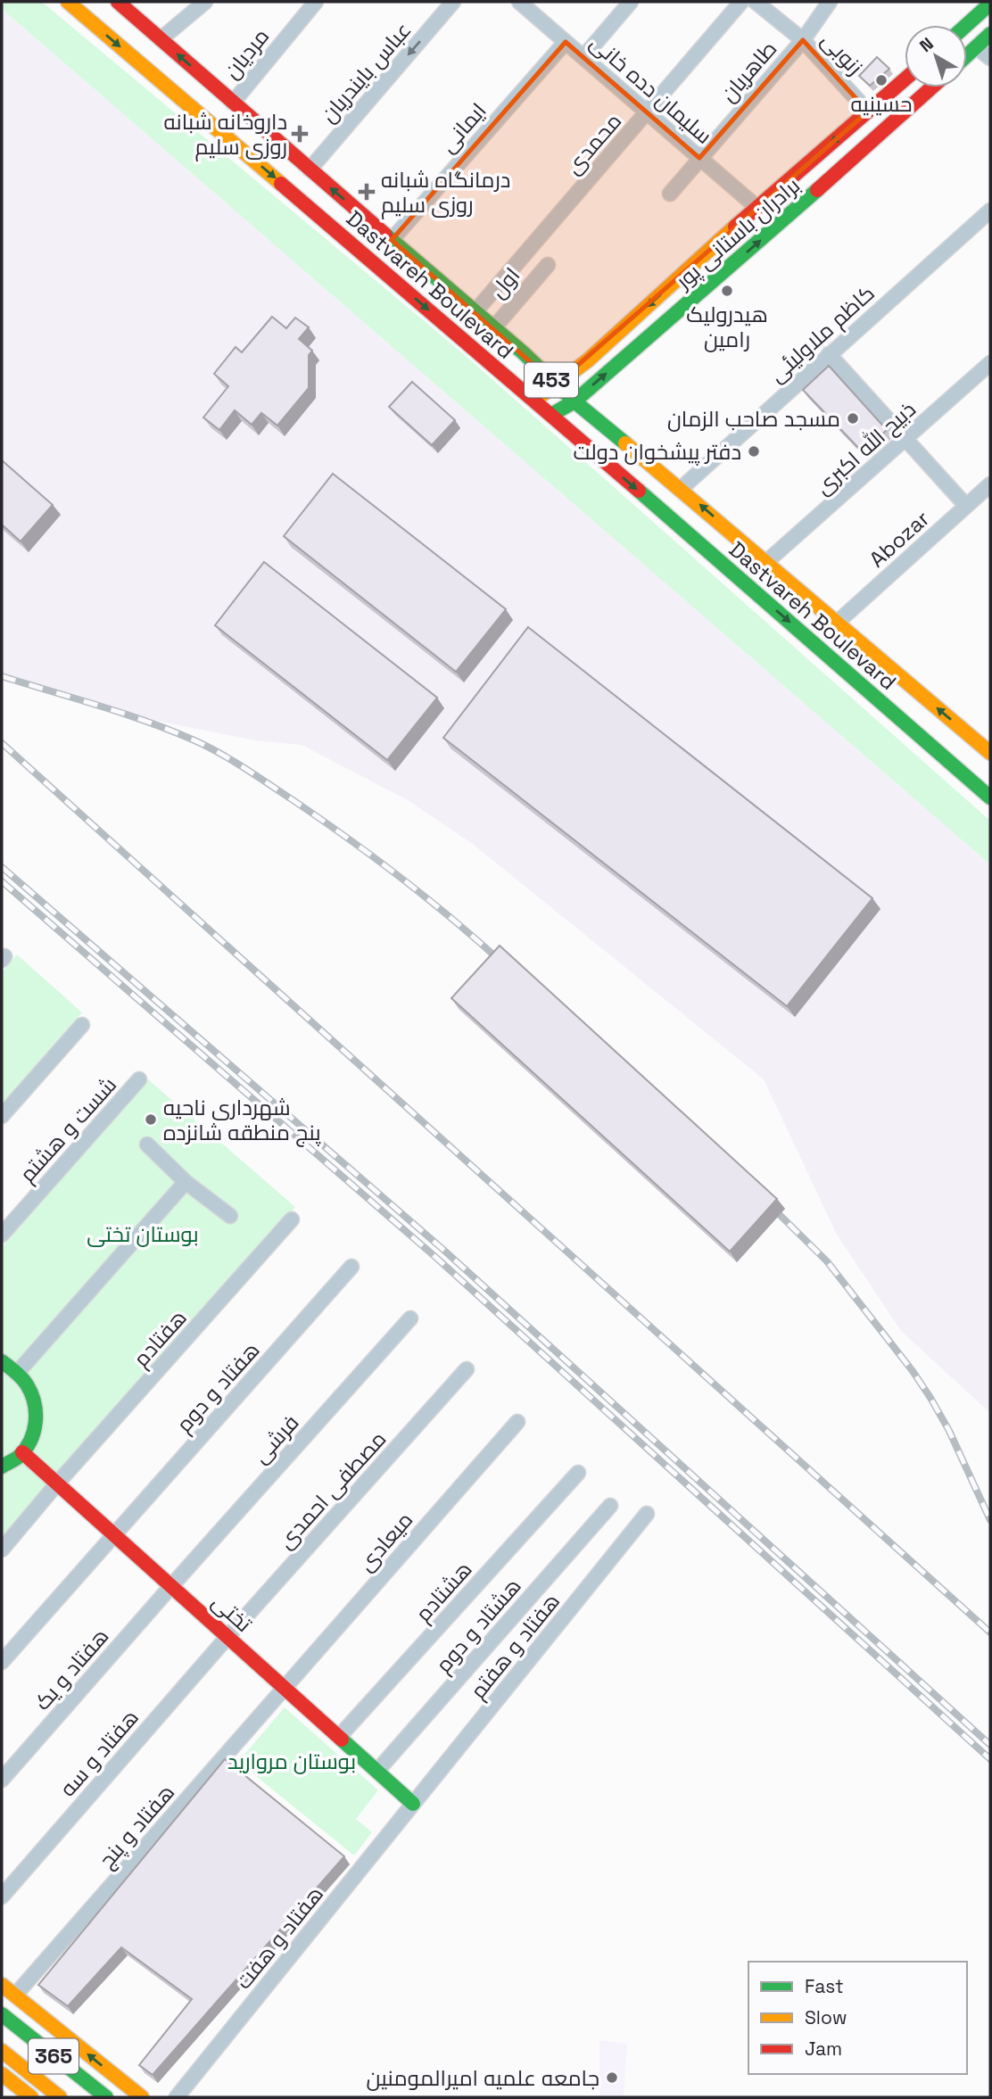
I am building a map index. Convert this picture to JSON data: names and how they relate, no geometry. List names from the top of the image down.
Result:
{
  "streets": {
    "main road": [
      "برادران باستانی پور",
      "Dastvareh Boulevard",
      "453",
      "تختی",
      "365"
    ],
    "street": [
      "مردیان",
      "زنوبی",
      "طاهریان",
      "عباس بایندریان",
      "سلیمان دده خانی",
      "ایمانی",
      "محمدی",
      "اول",
      "کاظم ملاولیئی",
      "ذبیح الله اکبری",
      "Abozar",
      "شست و هشتم",
      "هفتادم",
      "هفتاد و دوم",
      "فرشی",
      "مصطفی احمدی",
      "میعادی",
      "هشتادم",
      "هشتاد و دوم",
      "هفتاد و هفتم",
      "هفتاد و یک",
      "هفتاد و سه",
      "هفتاد و پنج",
      "هفتاد و هفت"
    ]
  },
  "crossings": [
    ["مردیان", "Dastvareh Boulevard"],
    ["زنوبی", "طاهریان"],
    ["زنوبی", "برادران باستانی پور"],
    ["طاهریان", "سلیمان دده خانی"],
    ["عباس بایندریان", "Dastvareh Boulevard"],
    ["سلیمان دده خانی", "ایمانی"],
    ["سلیمان دده خانی", "محمدی"],
    ["سلیمان دده خانی", "برادران باستانی پور"],
    ["ایمانی", "Dastvareh Boulevard"],
    ["محمدی", "Dastvareh Boulevard"],
    ["برادران باستانی پور", "Dastvareh Boulevard"],
    ["اول", "Dastvareh Boulevard"],
    ["Dastvareh Boulevard", "کاظم ملاولیئی"],
    ["Dastvareh Boulevard", "ذبیح الله اکبری"],
    ["Dastvareh Boulevard", "Abozar"],
    ["هفتادم", "تختی"],
    ["هفتاد و دوم", "تختی"],
    ["فرشی", "تختی"],
    ["فرشی", "هفتاد و یک"],
    ["مصطفی احمدی", "تختی"],
    ["مصطفی احمدی", "هفتاد و سه"],
    ["میعادی", "تختی"],
    ["میعادی", "هفتاد و پنج"],
    ["هشتادم", "تختی"],
    ["تختی", "هشتاد و دوم"],
    ["تختی", "هفتاد و هفتم"],
    ["تختی", "هفتاد و یک"],
    ["تختی", "هفتاد و سه"],
    ["تختی", "هفتاد و پنج"],
    ["تختی", "هفتاد و هفت"],
    ["هفتاد و هفتم", "هفتاد و هفت"]
  ],
  "one_way": ["عباس بایندریان"],
  "parks": ["بوستان تختی", "بوستان مروارید"],
  "places": {
    "other": [
      "حسینیه",
      "هیدرولیک رامین",
      "مسجد صاحب الزمان",
      "دفتر پیشخوان دولت",
      "شهرداری ناحیه پنج منطقه شانزده",
      "جامعه علمیه امیرالمومنین"
    ],
    "health": ["داروخانه شبانه روزی سلیم", "درمانگاه شبانه روزی سلیم"]
  },
  "legend": ["Fast", "Slow", "Jam"],
  "north": "top left"
}
